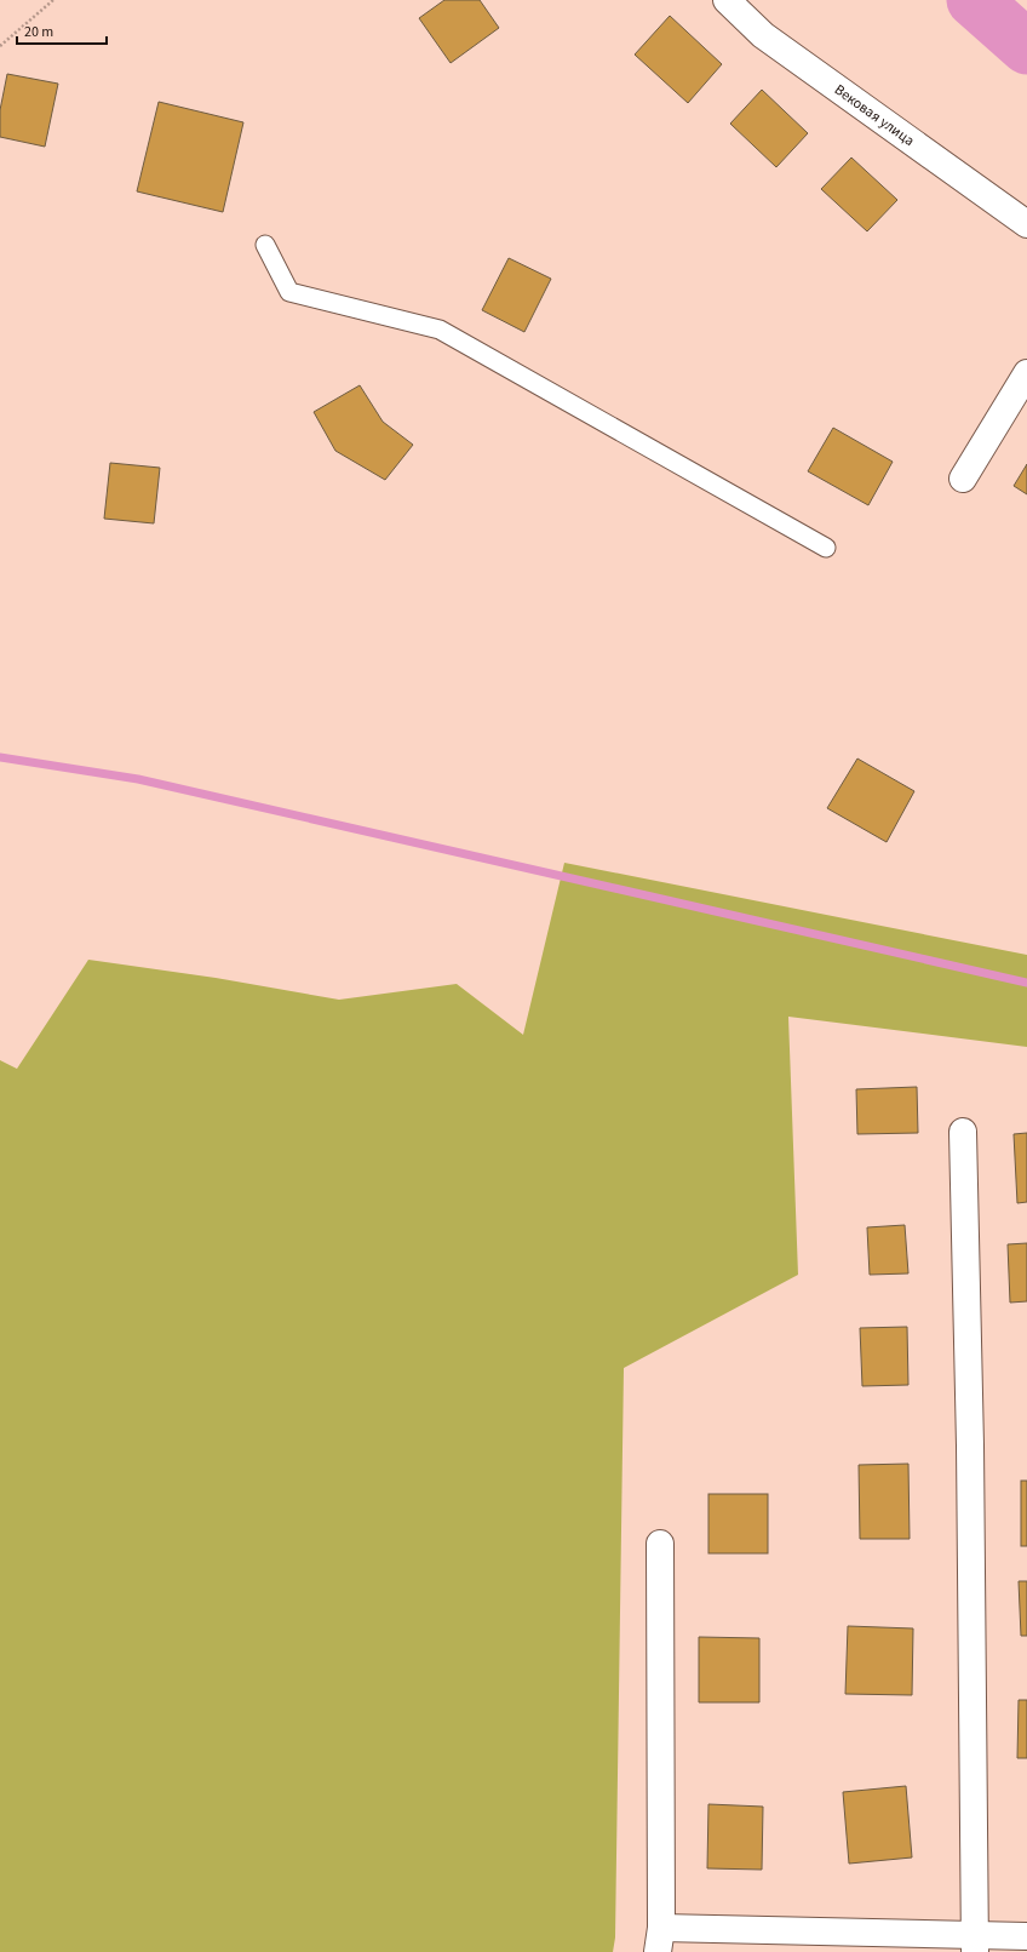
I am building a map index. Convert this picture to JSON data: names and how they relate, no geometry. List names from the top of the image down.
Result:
{
  "streets": {
    "street": ["Вековая улица"]
  },
  "scale_bar": "20 m"
}
